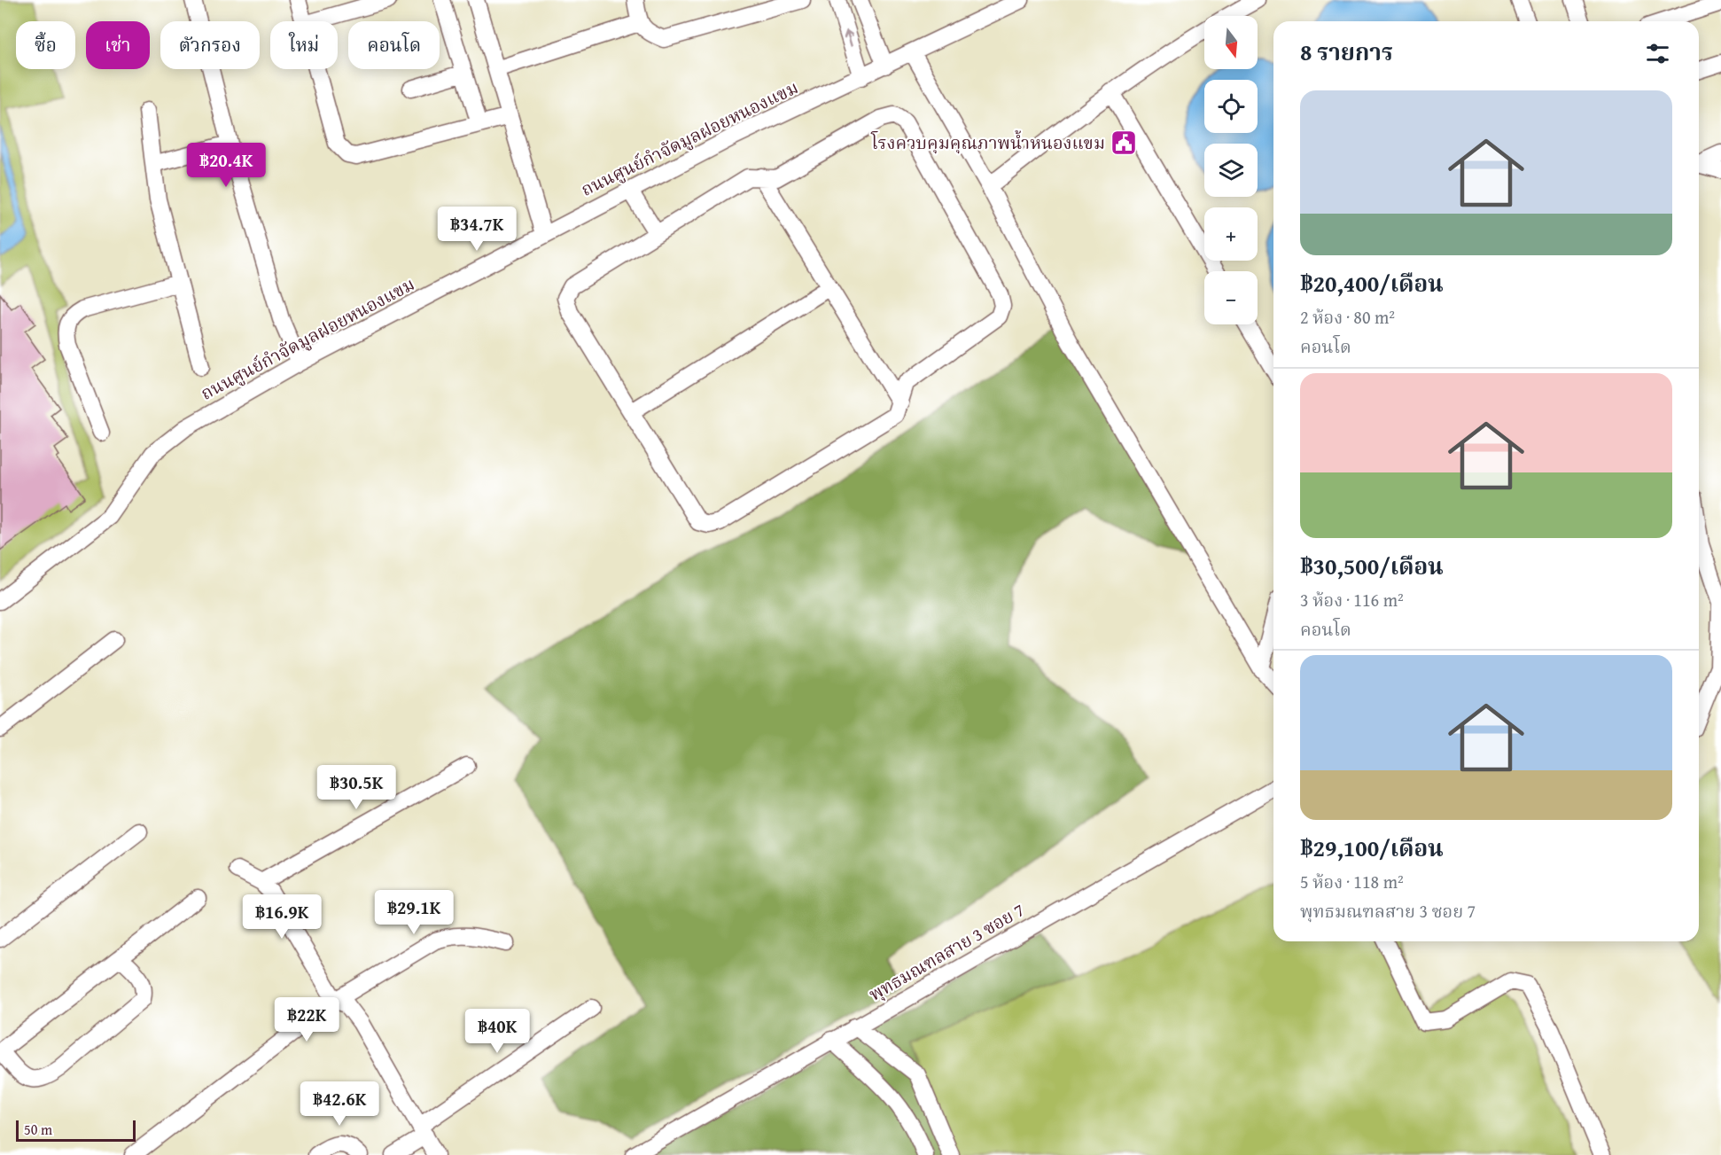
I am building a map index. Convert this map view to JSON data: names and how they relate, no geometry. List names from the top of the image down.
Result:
{
  "streets": {
    "street": ["ถนนศูนย์กำจัดมูลฝอยหนองแขม", "พุทธมณฑลสาย 3 ซอย 7"]
  },
  "places": {
    "public building": ["โรงควบคุมคุณภาพน้ำหนองแขม"]
  },
  "scale_bar": "50 m",
  "north": "bottom",
  "page": {
    "map_buttons": ["+", "−"],
    "chip": [
      "ซื้อ",
      "เช่า",
      "ตัวกรอง",
      "ใหม่",
      "คอนโด"
    ],
    "heading": "8 รายการ",
    "list": [
      {
        "name": "฿20,400/เดือน",
        "note": "2 ห้อง · 80 m² · คอนโด"
      },
      {
        "name": "฿30,500/เดือน",
        "note": "3 ห้อง · 116 m² · คอนโด"
      },
      {
        "name": "฿29,100/เดือน",
        "note": "5 ห้อง · 118 m² · พุทธมณฑลสาย 3 ซอย 7"
      }
    ],
    "price": [
      "฿20.4K",
      "฿34.7K",
      "฿30.5K",
      "฿29.1K",
      "฿16.9K",
      "฿22K",
      "฿40K",
      "฿42.6K"
    ],
    "scale": "50 m"
  }
}
